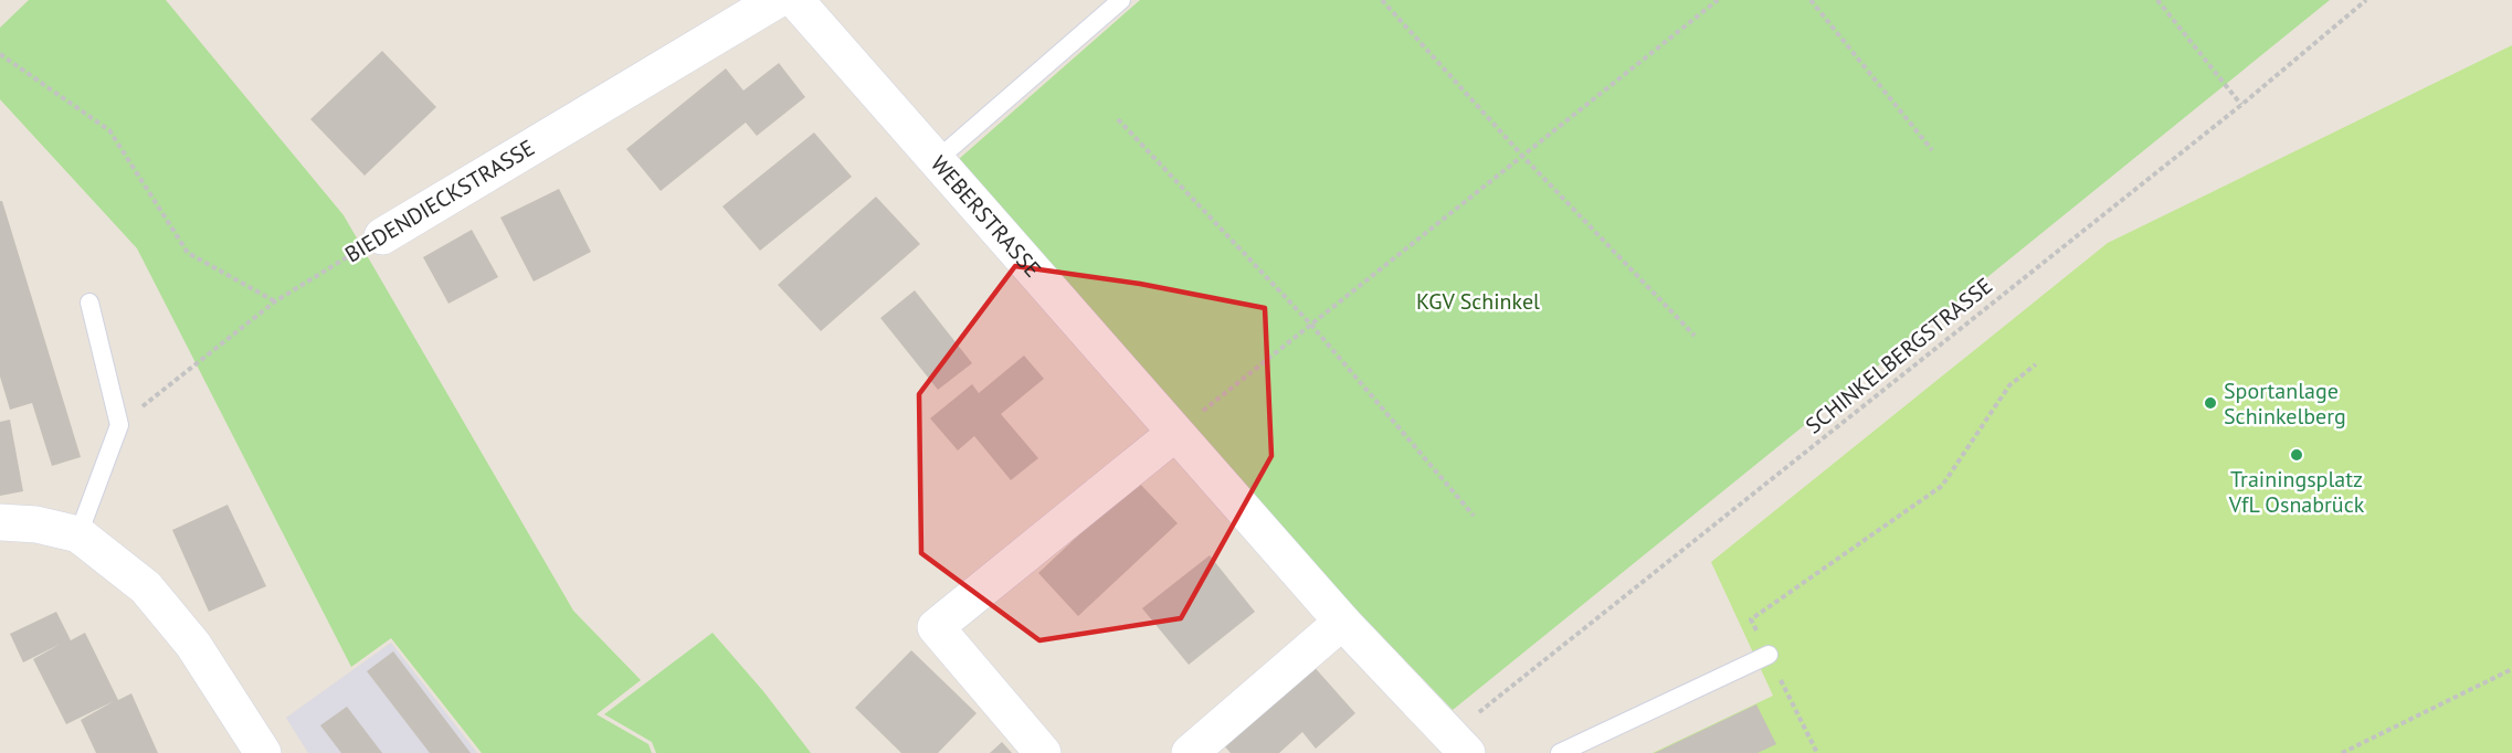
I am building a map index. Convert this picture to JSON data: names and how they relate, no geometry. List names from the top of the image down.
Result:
{
  "streets": {
    "street": ["BIEDENDIECKSTRASSE", "WEBERSTRASSE"],
    "path": ["SCHINKELBERGSTRASSE"]
  },
  "crossings": [
    ["WEBERSTRASSE", "SCHINKELBERGSTRASSE"]
  ],
  "parks": ["KGV Schinkel"],
  "places": ["Sportanlage Schinkelberg", "Trainingsplatz VfL Osnabrück"]
}
